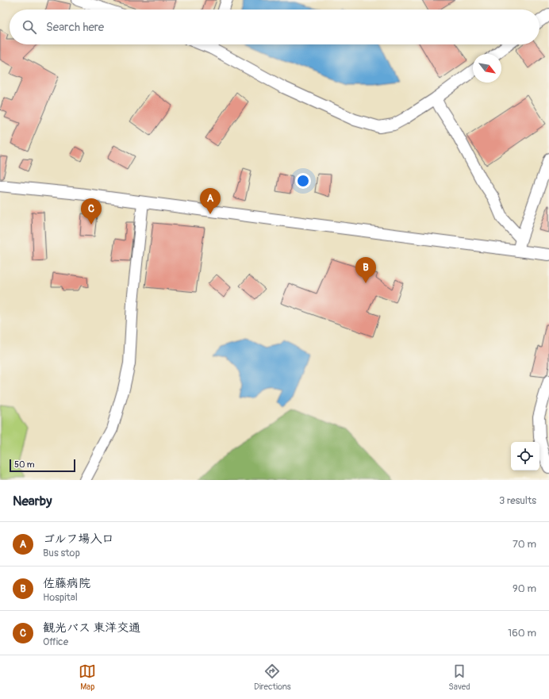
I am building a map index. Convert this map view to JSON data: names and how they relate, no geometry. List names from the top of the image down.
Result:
{
  "scale_bar": "50 m",
  "north": "bottom right",
  "page": {
    "search": "Search here",
    "pins": ["A", "C", "B"],
    "scale": "50 m",
    "heading": ["Nearby", "3 results"],
    "list": [
      {
        "mark": "A",
        "name": "ゴルフ場入口",
        "note": "Bus stop",
        "value": "70 m"
      },
      {
        "mark": "B",
        "name": "佐藤病院",
        "note": "Hospital",
        "value": "90 m"
      },
      {
        "mark": "C",
        "name": "観光バス 東洋交通",
        "note": "Office",
        "value": "160 m"
      }
    ],
    "nav": ["Map", "Directions", "Saved"]
  }
}
